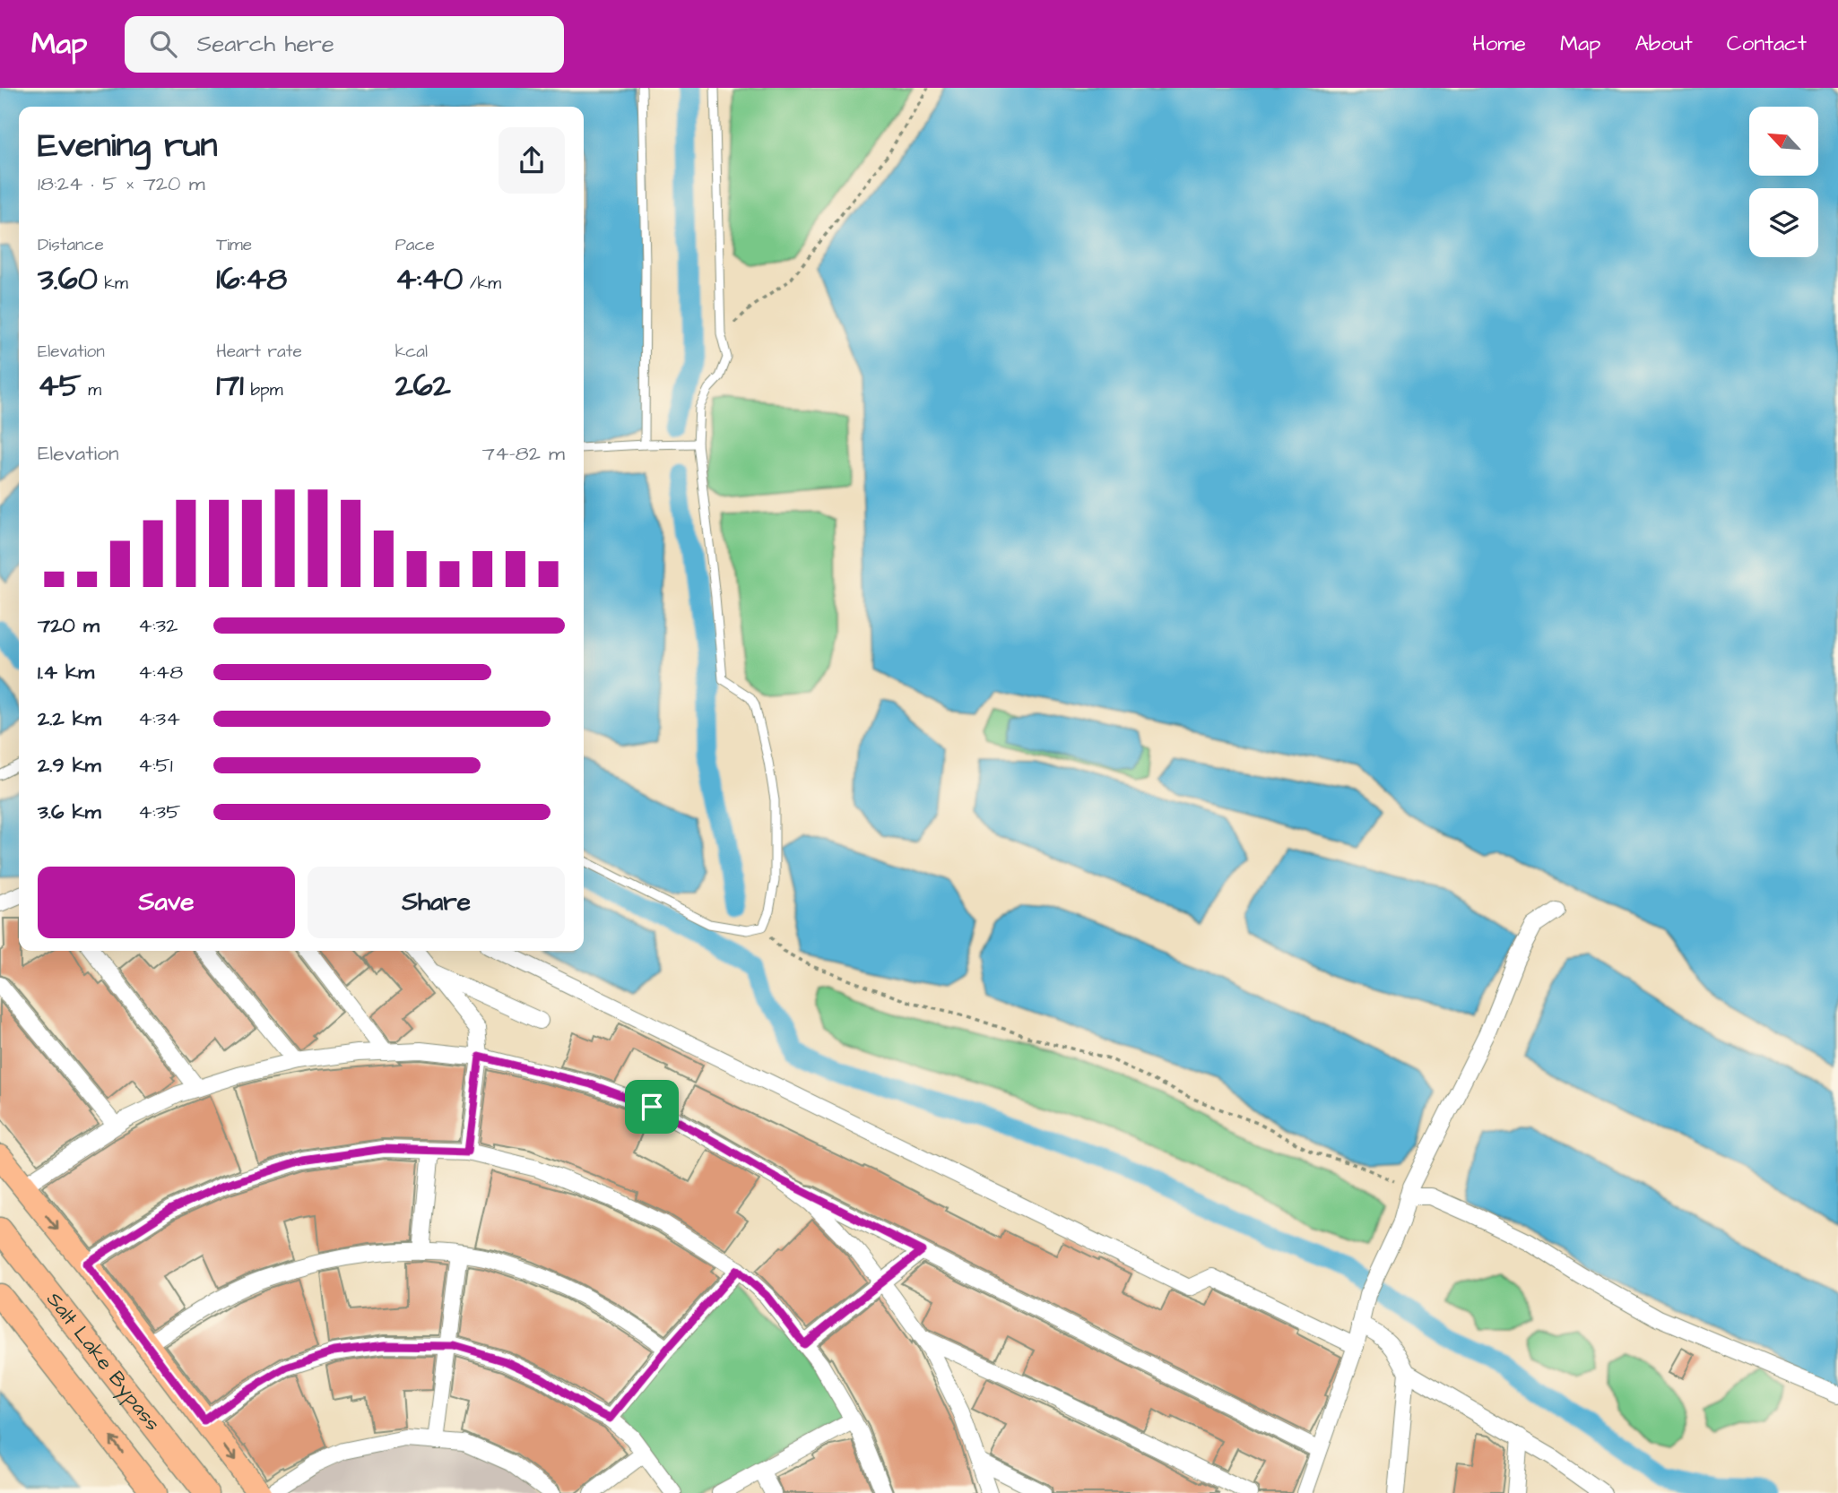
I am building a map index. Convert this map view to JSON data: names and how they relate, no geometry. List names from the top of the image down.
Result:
{
  "streets": {
    "main road": ["Salt Lake Bypass"]
  },
  "north": "top left",
  "page": {
    "header": "Map",
    "search": "Search here",
    "nav": [
      "Home",
      "Map",
      "About",
      "Contact"
    ],
    "heading": ["Evening run", "18:24 · 5 × 720 m"],
    "stats": [
      ["Distance", "3.60 km"],
      ["Time", "16:48"],
      ["Pace", "4:40 /km"],
      ["Elevation", "45 m"],
      ["Heart rate", "171 bpm"],
      ["kcal", "262"]
    ],
    "chart": ["Elevation", "74–82 m"],
    "list": [
      {
        "name": "720 m",
        "note": "4:32"
      },
      {
        "name": "1.4 km",
        "note": "4:48"
      },
      {
        "name": "2.2 km",
        "note": "4:34"
      },
      {
        "name": "2.9 km",
        "note": "4:51"
      },
      {
        "name": "3.6 km",
        "note": "4:35"
      }
    ],
    "buttons": ["Save", "Share"]
  }
}
